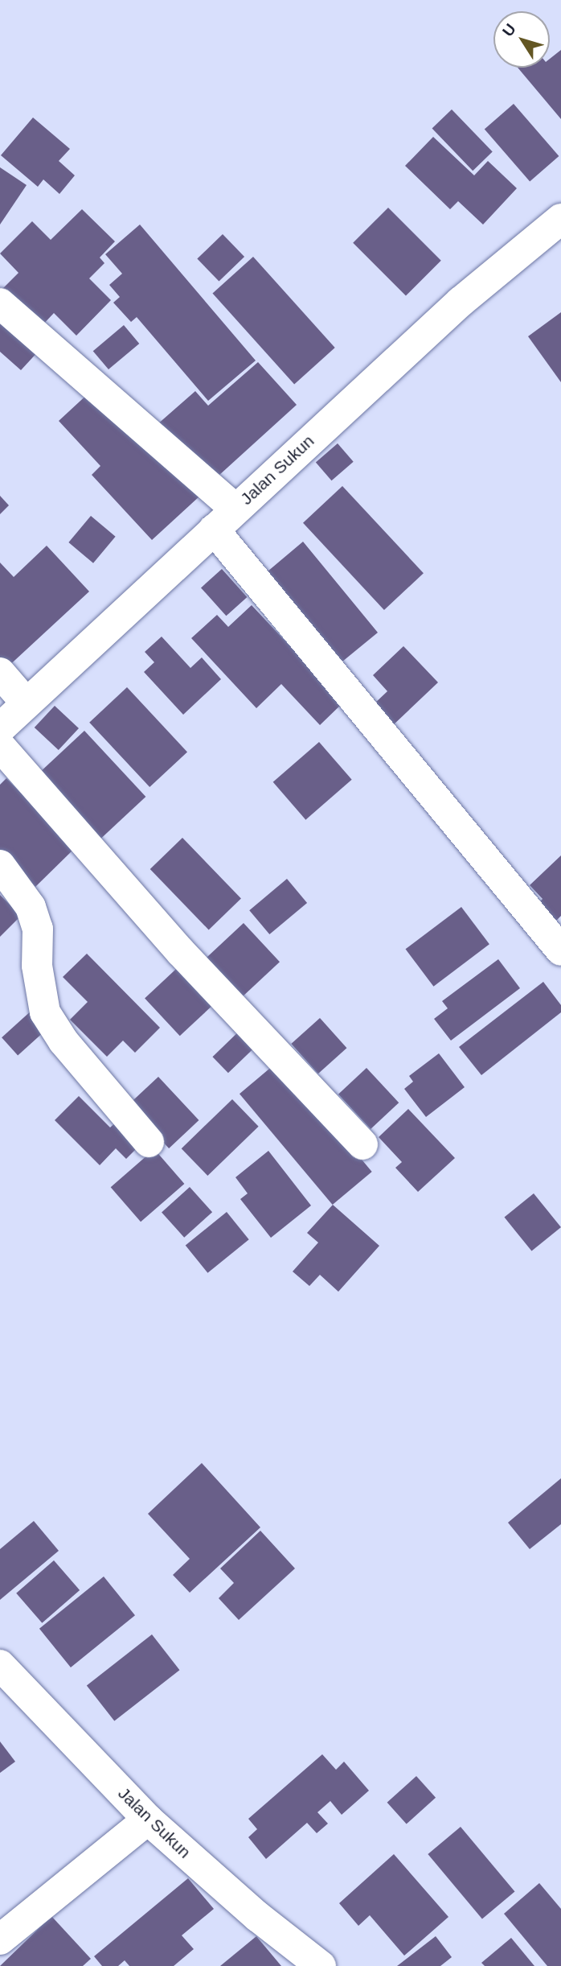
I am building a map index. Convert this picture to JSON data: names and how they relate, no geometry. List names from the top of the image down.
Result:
{
  "streets": {
    "street": ["Jalan Sukun"]
  },
  "north": "top left"
}
